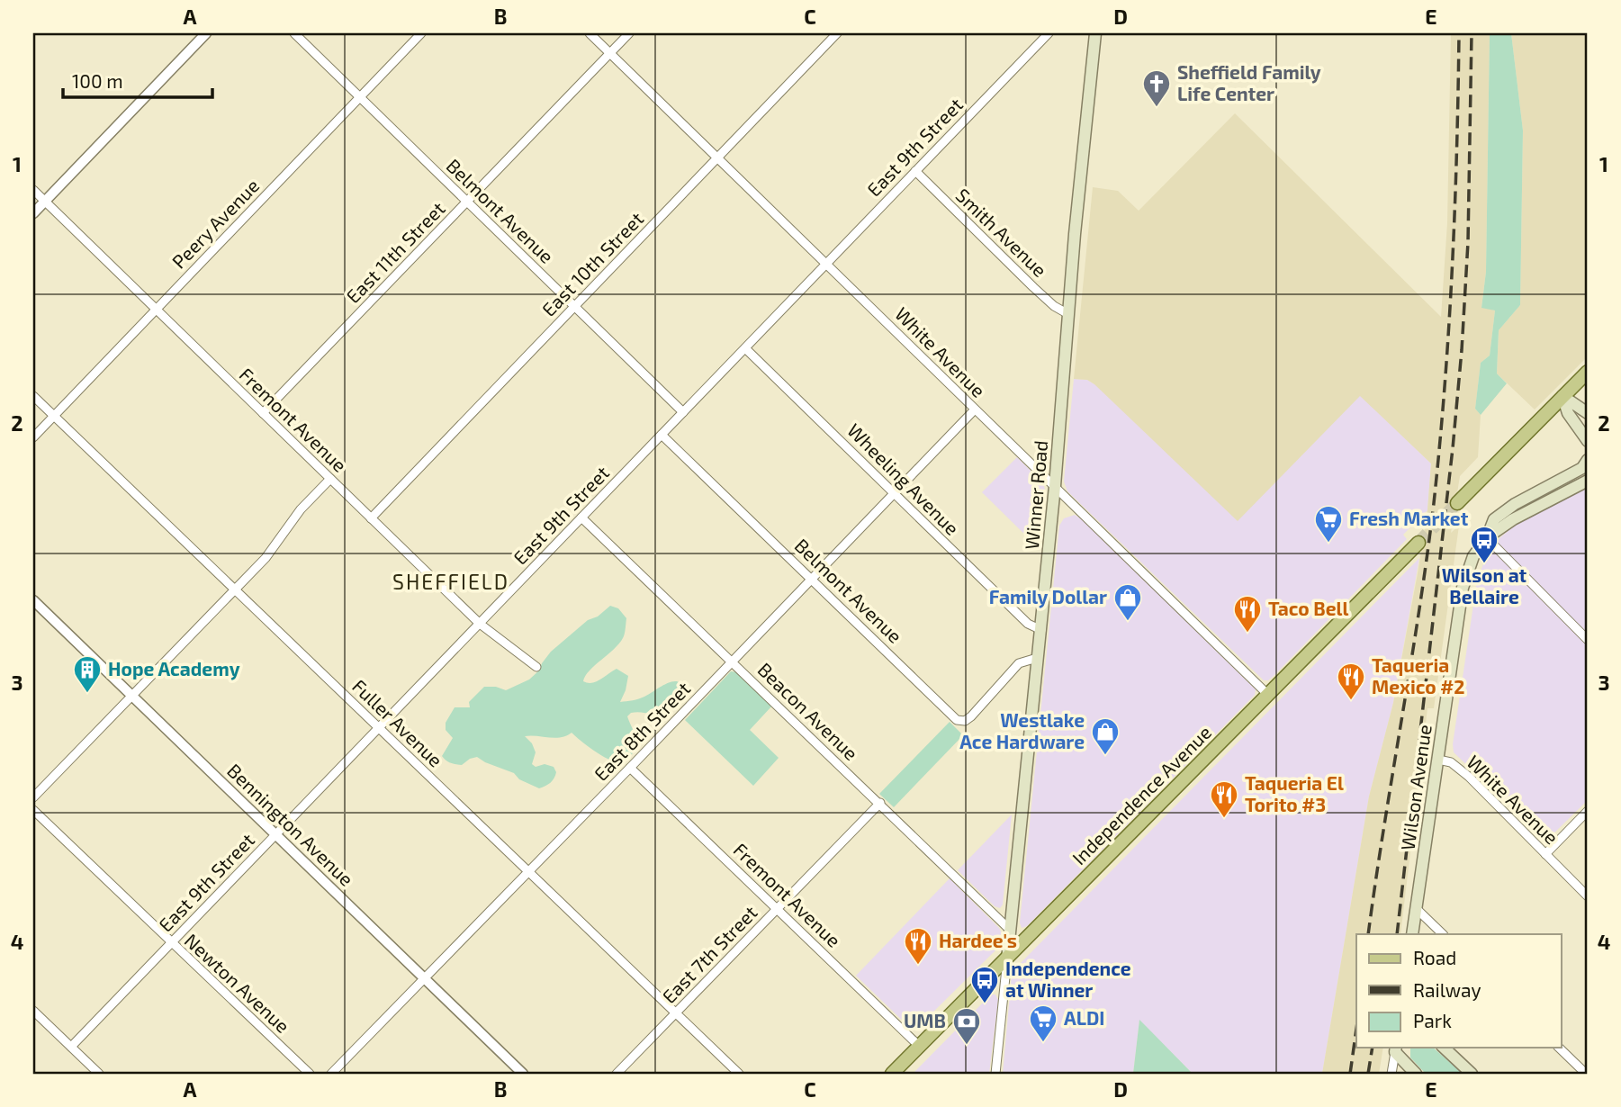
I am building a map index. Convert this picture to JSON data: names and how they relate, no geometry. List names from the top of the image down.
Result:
{
  "streets": {
    "main road": ["Winner Road", "Wilson Avenue", "Independence Avenue"],
    "street": [
      "East 9th Street",
      "Belmont Avenue",
      "Peery Avenue",
      "Smith Avenue",
      "East 11th Street",
      "East 10th Street",
      "White Avenue",
      "Fremont Avenue",
      "Wheeling Avenue",
      "Beacon Avenue",
      "Fuller Avenue",
      "East 8th Street",
      "Bennington Avenue",
      "East 7th Street",
      "Newton Avenue"
    ]
  },
  "crossings": [
    ["East 9th Street", "Belmont Avenue"],
    ["East 9th Street", "Smith Avenue"],
    ["East 9th Street", "White Avenue"],
    ["East 9th Street", "Fremont Avenue"],
    ["East 9th Street", "Wheeling Avenue"],
    ["East 9th Street", "Beacon Avenue"],
    ["East 9th Street", "Fuller Avenue"],
    ["East 9th Street", "Bennington Avenue"],
    ["East 9th Street", "Newton Avenue"],
    ["Belmont Avenue", "Peery Avenue"],
    ["Belmont Avenue", "East 11th Street"],
    ["Belmont Avenue", "East 10th Street"],
    ["Belmont Avenue", "Winner Road"],
    ["Belmont Avenue", "East 8th Street"],
    ["Peery Avenue", "Fremont Avenue"],
    ["Peery Avenue", "Fuller Avenue"],
    ["Smith Avenue", "Winner Road"],
    ["East 11th Street", "White Avenue"],
    ["East 11th Street", "Fremont Avenue"],
    ["East 10th Street", "White Avenue"],
    ["East 10th Street", "Fremont Avenue"],
    ["White Avenue", "Winner Road"],
    ["White Avenue", "East 8th Street"],
    ["White Avenue", "Wilson Avenue"],
    ["White Avenue", "Independence Avenue"],
    ["Fremont Avenue", "East 8th Street"],
    ["Fremont Avenue", "Independence Avenue"],
    ["Fremont Avenue", "East 7th Street"],
    ["Wheeling Avenue", "Winner Road"],
    ["Wheeling Avenue", "East 8th Street"],
    ["Winner Road", "Beacon Avenue"],
    ["Winner Road", "Independence Avenue"],
    ["Beacon Avenue", "East 8th Street"],
    ["Beacon Avenue", "East 7th Street"],
    ["Fuller Avenue", "East 8th Street"],
    ["Fuller Avenue", "East 7th Street"],
    ["East 8th Street", "Bennington Avenue"]
  ],
  "districts": ["SHEFFIELD"],
  "places": {
    "church": ["Sheffield Family Life Center"],
    "supermarket": ["Fresh Market", "ALDI"],
    "bus stop": ["Wilson at Bellaire", "Independence at Winner"],
    "shop": ["Family Dollar", "Westlake Ace Hardware"],
    "restaurant": [
      "Taco Bell",
      "Taqueria Mexico #2",
      "Taqueria El Torito #3",
      "Hardee's"
    ],
    "building": ["Hope Academy"],
    "bank": ["UMB"]
  },
  "legend": ["Road", "Railway", "Park"],
  "scale_bar": "100 m",
  "grid": {
    "columns": [
      "A",
      "B",
      "C",
      "D",
      "E"
    ],
    "rows": [
      "1",
      "2",
      "3",
      "4"
    ]
  }
}
